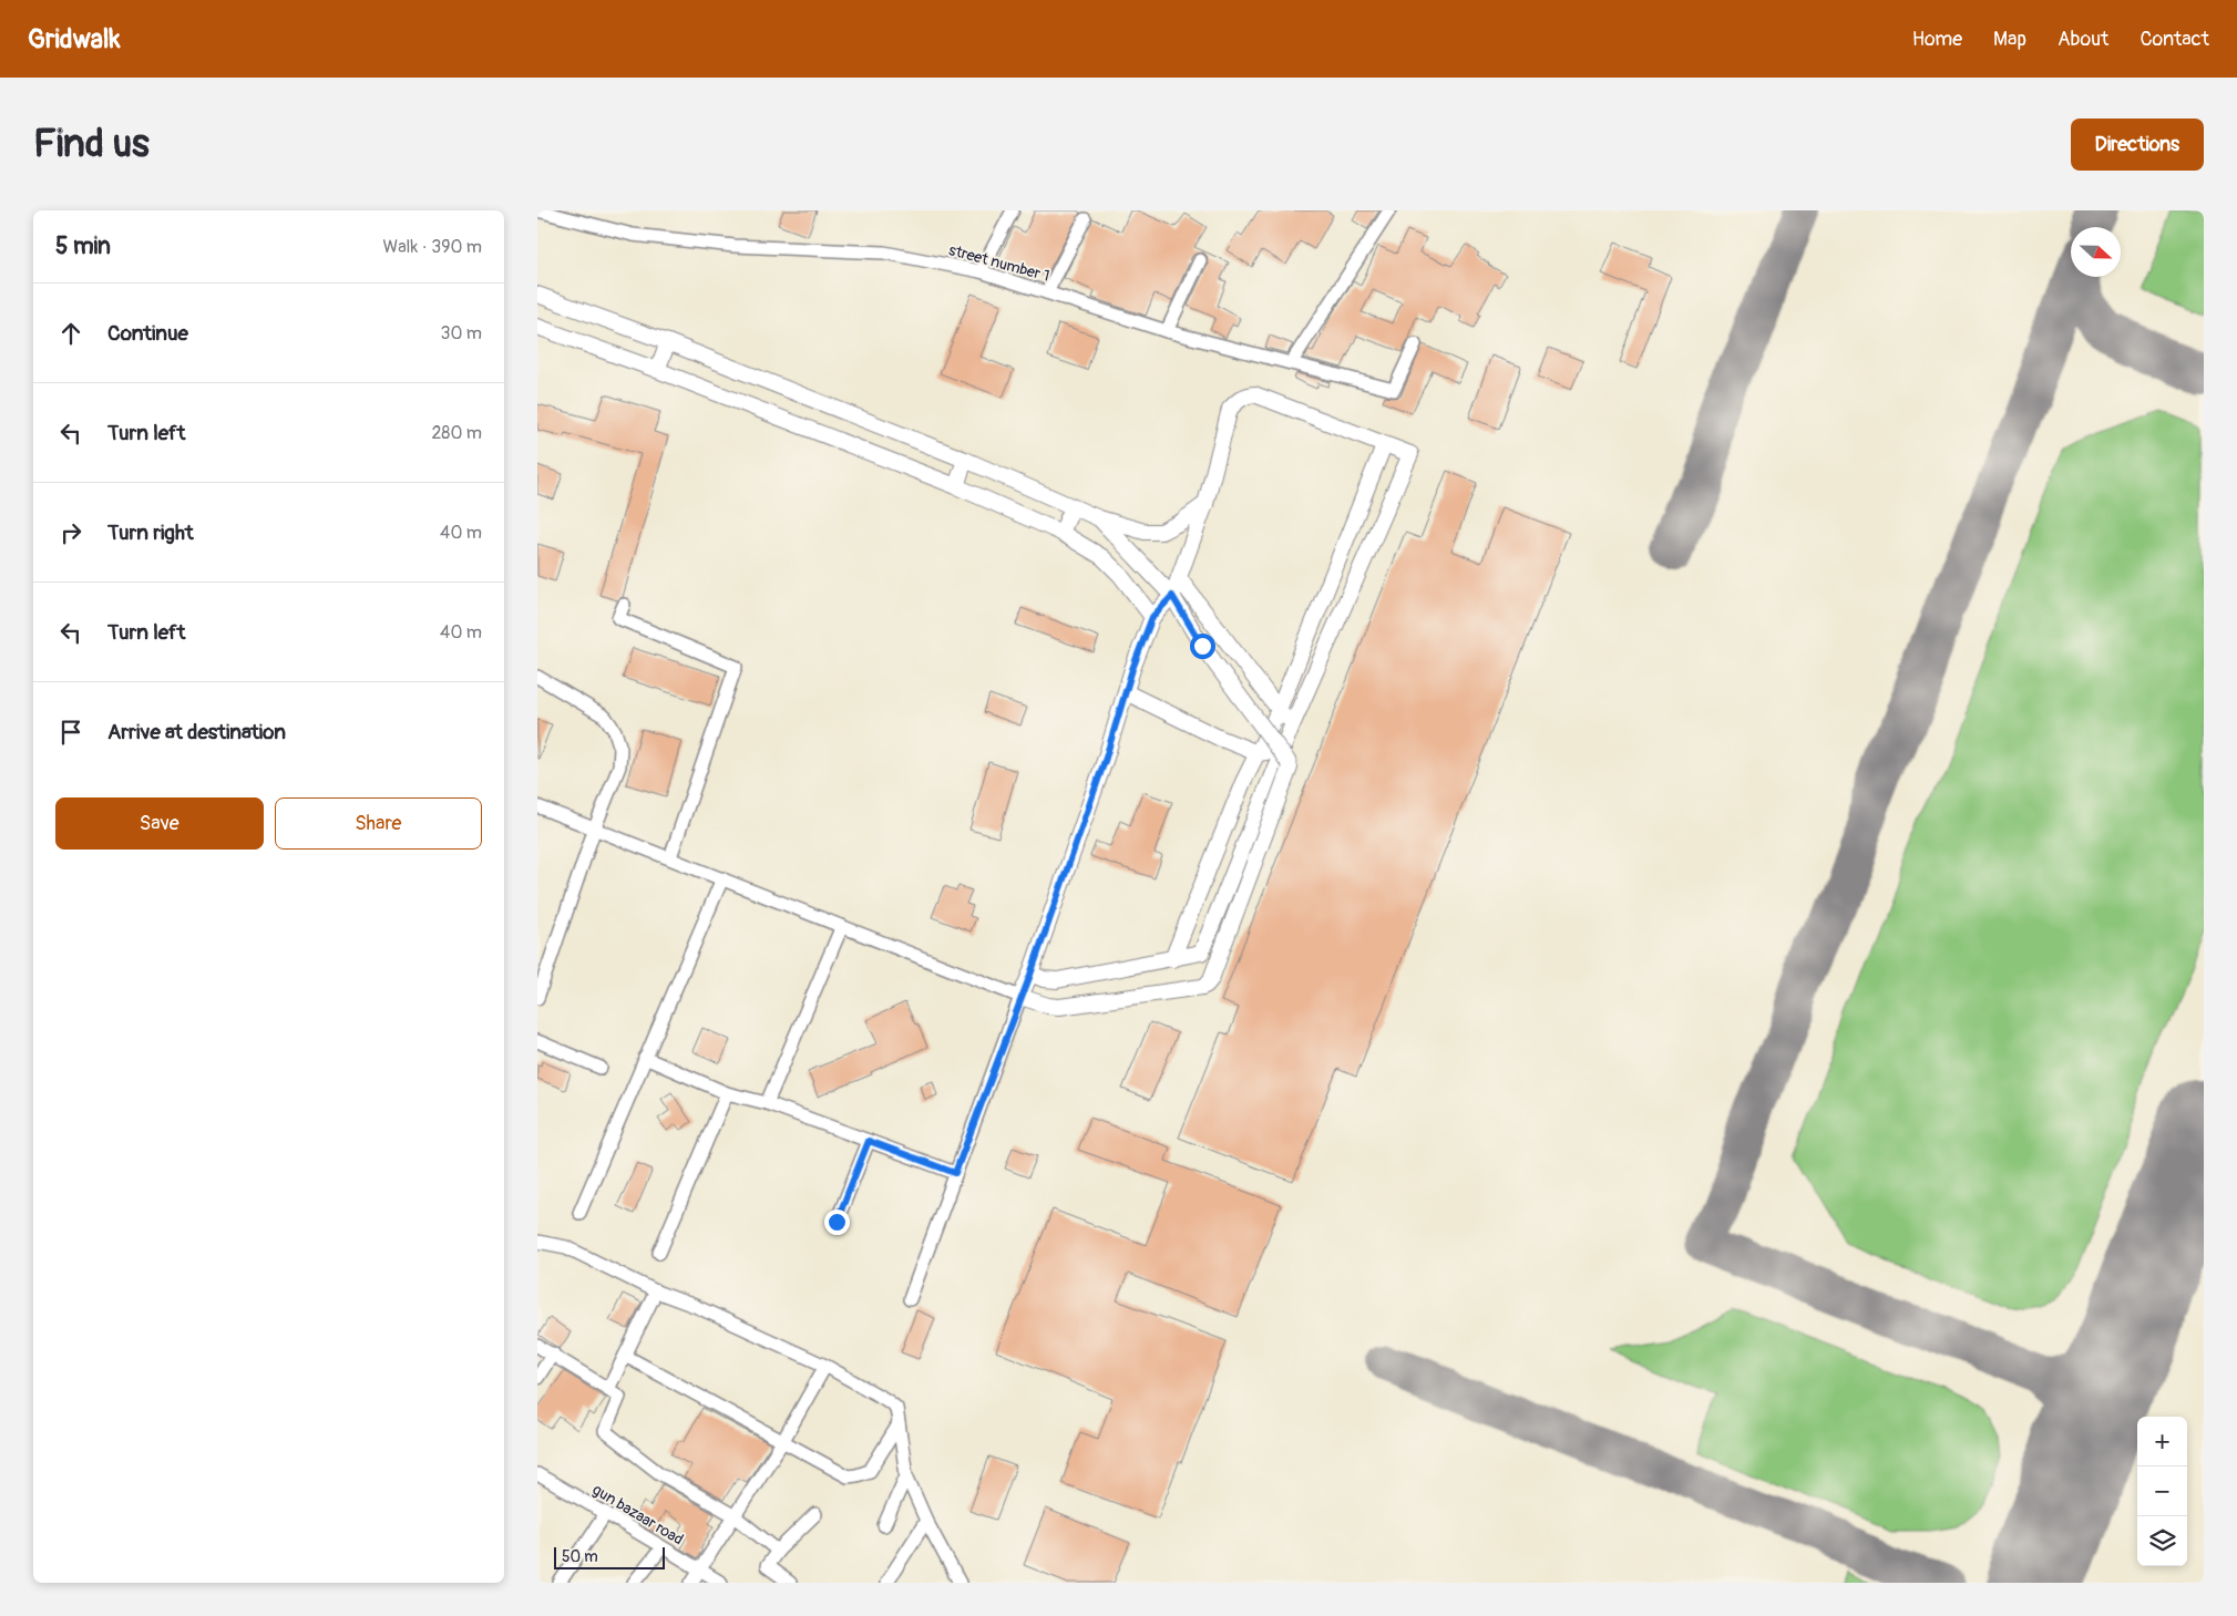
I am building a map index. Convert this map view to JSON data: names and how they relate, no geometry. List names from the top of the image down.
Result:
{
  "streets": {
    "street": ["street number 1", "gun bazaar road"]
  },
  "scale_bar": "50 m",
  "north": "right",
  "page": {
    "header": "Gridwalk",
    "nav": [
      "Home",
      "Map",
      "About",
      "Contact"
    ],
    "buttons": [
      "Directions",
      ["Save", "Share"]
    ],
    "title": "Find us",
    "heading": ["5 min", "Walk · 390 m"],
    "list": [
      ["Continue", "30 m"],
      ["Turn left", "280 m"],
      ["Turn right", "40 m"],
      ["Turn left", "40 m"],
      "Arrive at destination"
    ],
    "map_buttons": ["+", "−"],
    "scale": "50 m"
  }
}
